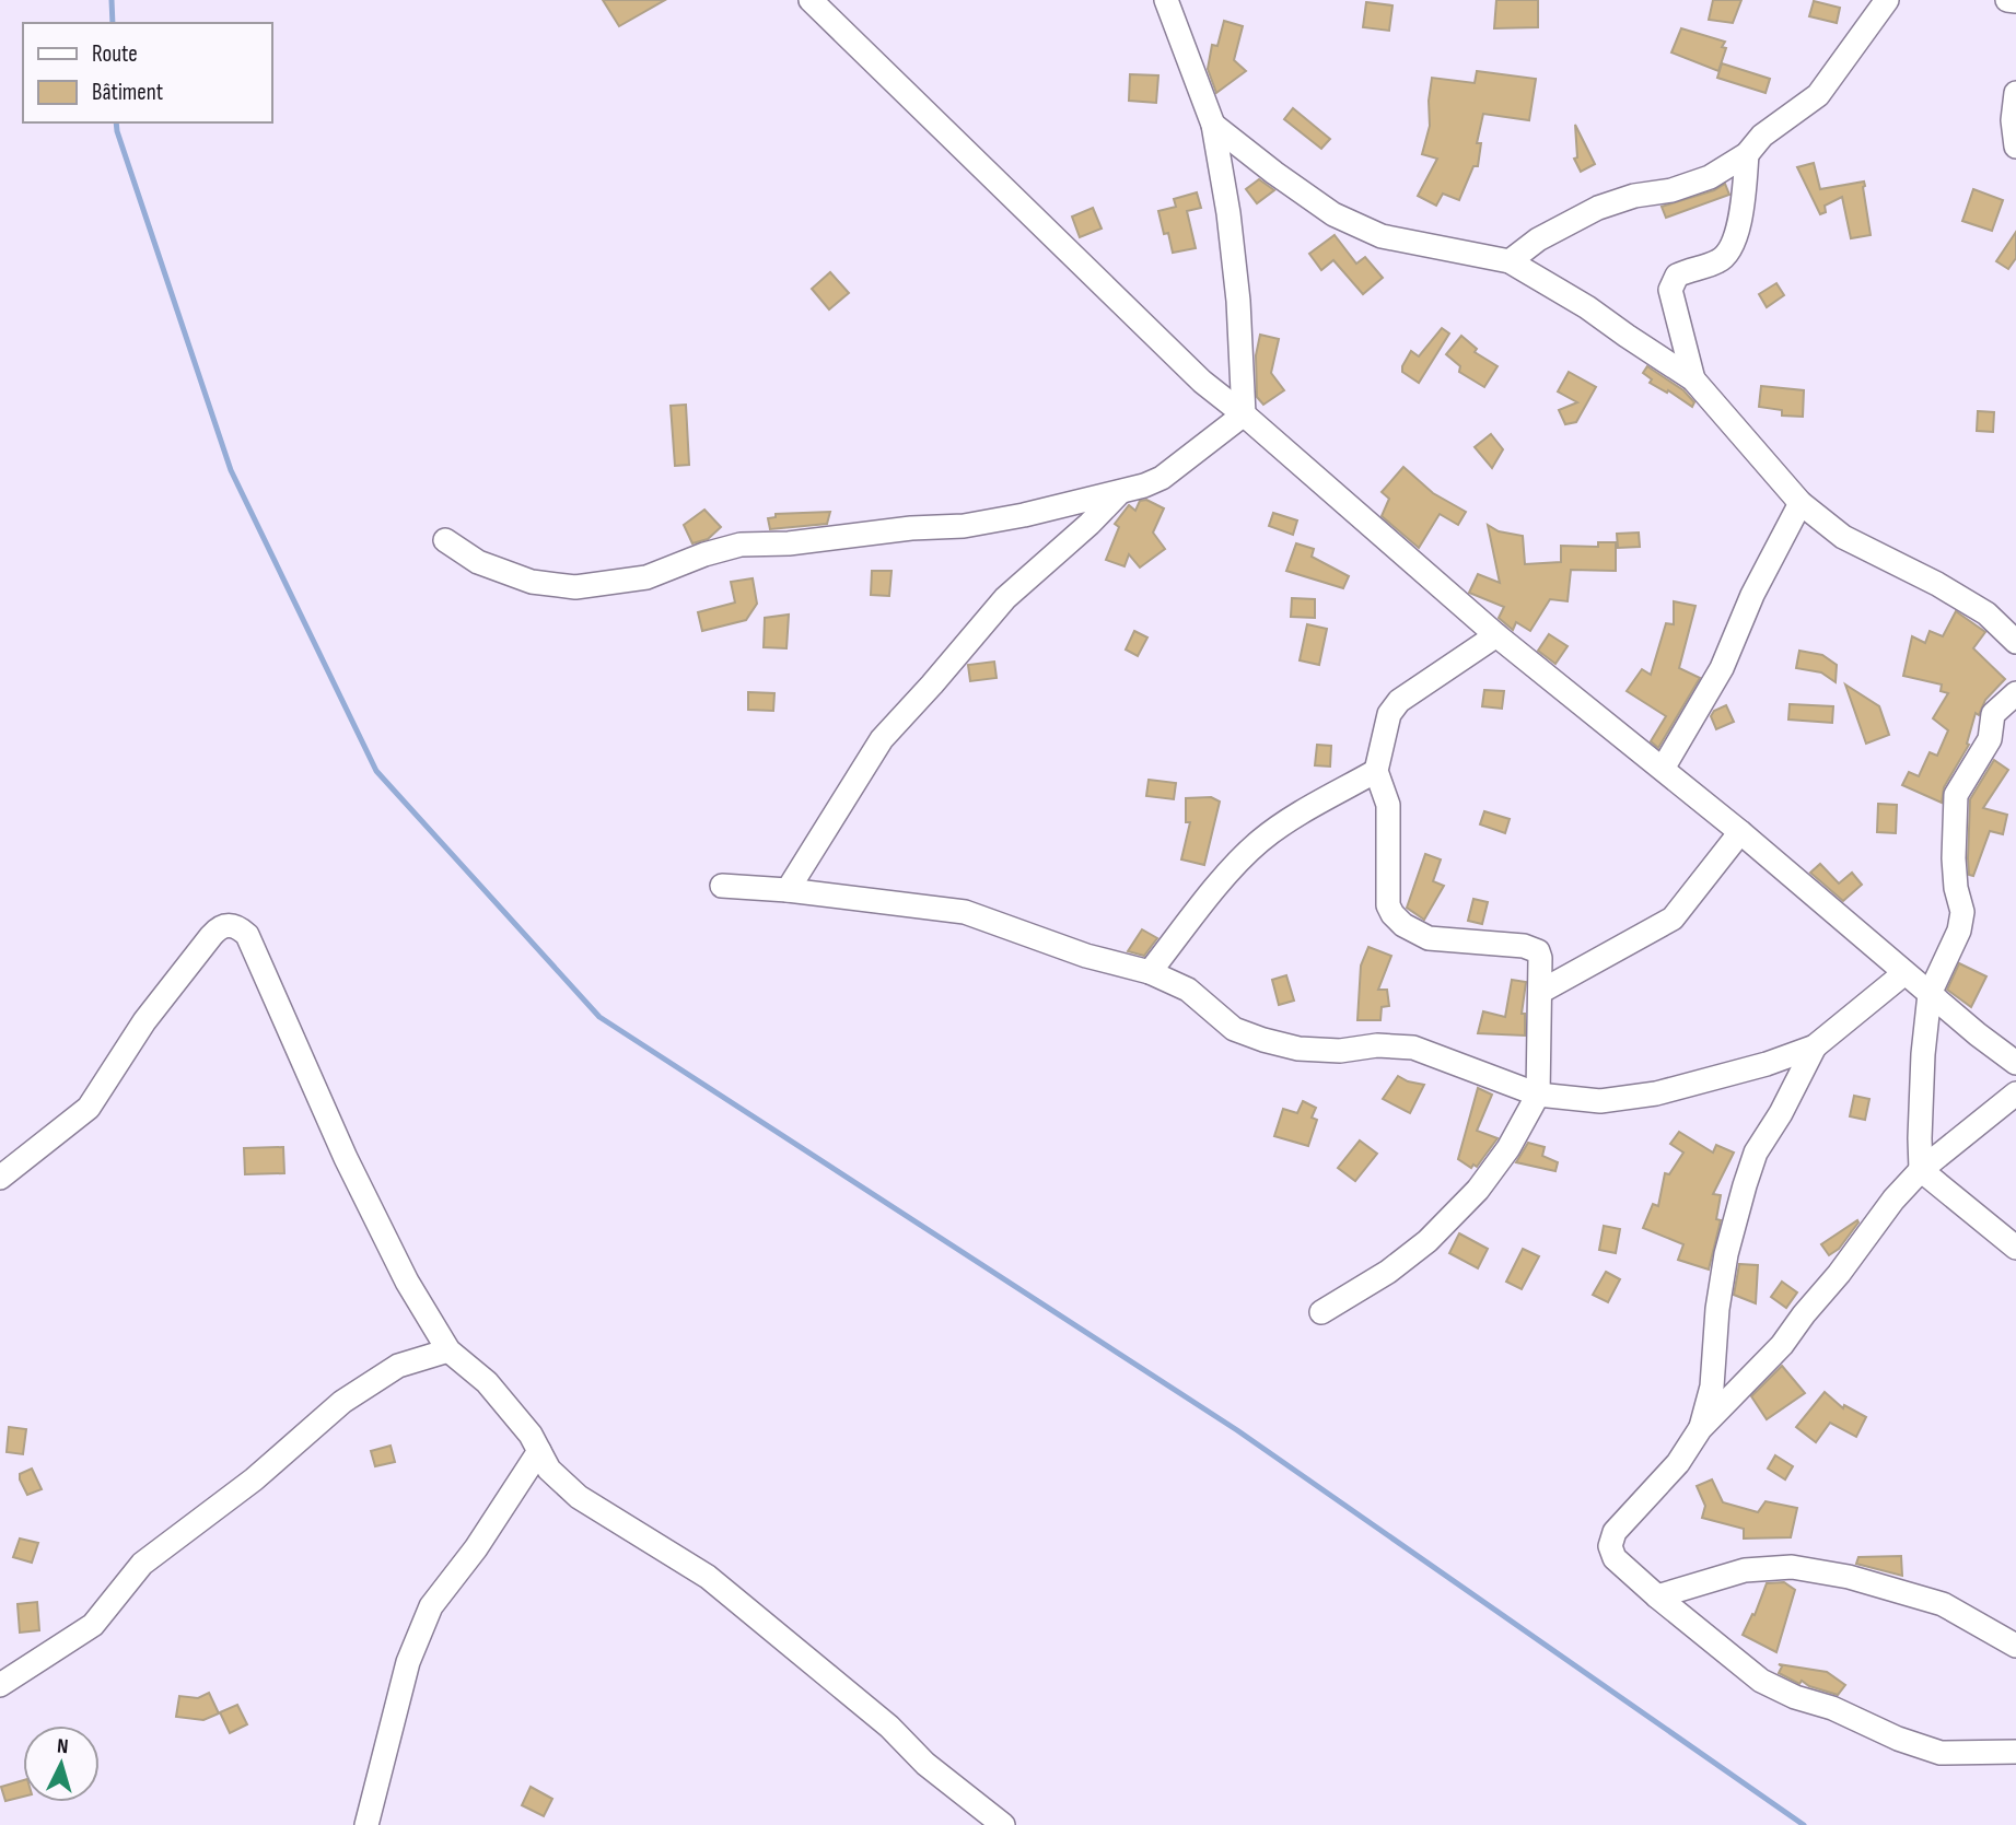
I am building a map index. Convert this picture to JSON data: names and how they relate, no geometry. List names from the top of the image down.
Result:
{
  "legend": ["Route", "Bâtiment"],
  "north": "top"
}
